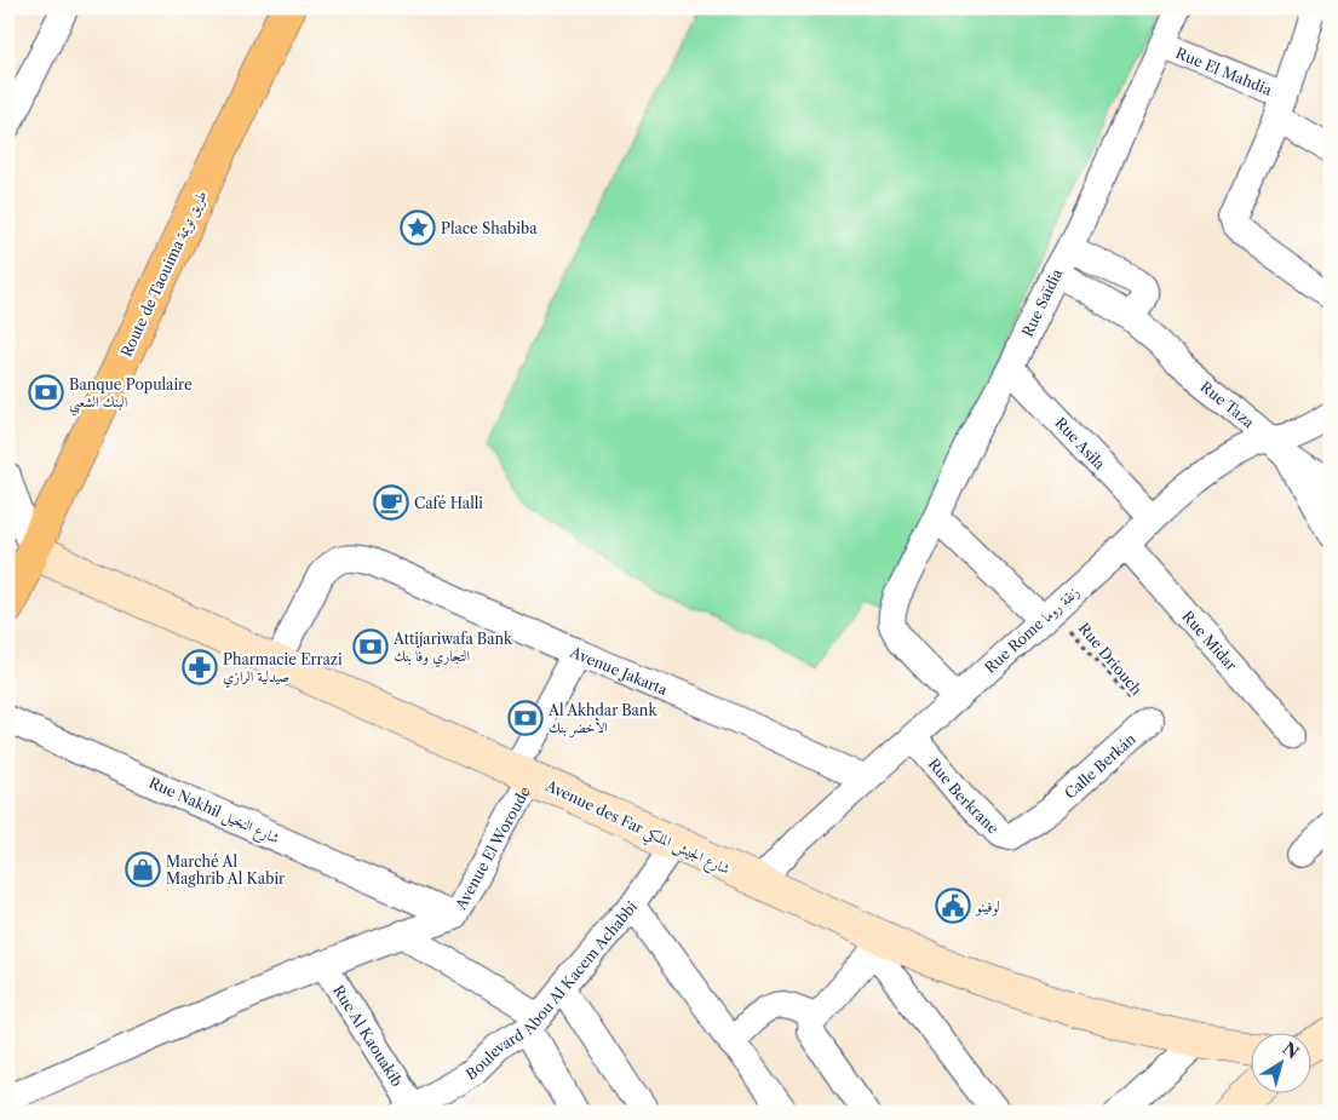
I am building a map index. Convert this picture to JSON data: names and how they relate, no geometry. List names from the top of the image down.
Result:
{
  "streets": {
    "main road": ["Route de Taouima طريق تويمة", "Avenue des Far شارع الجيش الملكي"],
    "street": [
      "Rue El Mahdia",
      "Rue Saïdia",
      "Rue Taza",
      "Rue Asila",
      "Rue Rome زنقة روما",
      "Rue Midar",
      "Avenue Jakarta",
      "Calle Berkán",
      "Rue Berkrane",
      "Rue Nakhil شارع النخيل",
      "Avenue El Woroude",
      "Boulevard Abou Al Kacem Achabbi",
      "Rue Al Kaouakib"
    ],
    "path": ["Rue Driouch"]
  },
  "crossings": [
    ["Rue El Mahdia", "Rue Saïdia"],
    ["Route de Taouima طريق تويمة", "Avenue des Far شارع الجيش الملكي"],
    ["Rue Saïdia", "Rue Taza"],
    ["Rue Saïdia", "Rue Asila"],
    ["Rue Saïdia", "Rue Rome زنقة روما"],
    ["Rue Taza", "Rue Rome زنقة روما"],
    ["Rue Asila", "Rue Rome زنقة روما"],
    ["Rue Rome زنقة روما", "Rue Midar"],
    ["Rue Rome زنقة روما", "Rue Driouch"],
    ["Rue Rome زنقة روما", "Avenue Jakarta"],
    ["Rue Rome زنقة روما", "Rue Berkrane"],
    ["Rue Rome زنقة روما", "Avenue des Far شارع الجيش الملكي"],
    ["Rue Driouch", "Calle Berkán"],
    ["Avenue Jakarta", "Avenue des Far شارع الجيش الملكي"],
    ["Avenue Jakarta", "Avenue El Woroude"],
    ["Calle Berkán", "Rue Berkrane"],
    ["Rue Nakhil شارع النخيل", "Avenue El Woroude"],
    ["Avenue des Far شارع الجيش الملكي", "Avenue El Woroude"],
    ["Avenue des Far شارع الجيش الملكي", "Boulevard Abou Al Kacem Achabbi"],
    ["Boulevard Abou Al Kacem Achabbi", "Rue Al Kaouakib"]
  ],
  "places": {
    "place": ["Place Shabiba"],
    "bank": ["Banque Populaire البنك الشعبي", "Attijariwafa Bank التجاري وفا بنك", "Al Akhdar Bank الأخضر بنك"],
    "cafe": ["Café Halli"],
    "pharmacy": ["Pharmacie Errazi صيدلية الرازي"],
    "shop": ["Marché Al Maghrib Al Kabir"],
    "public building": ["لوفينو"]
  },
  "north": "top right"
}
